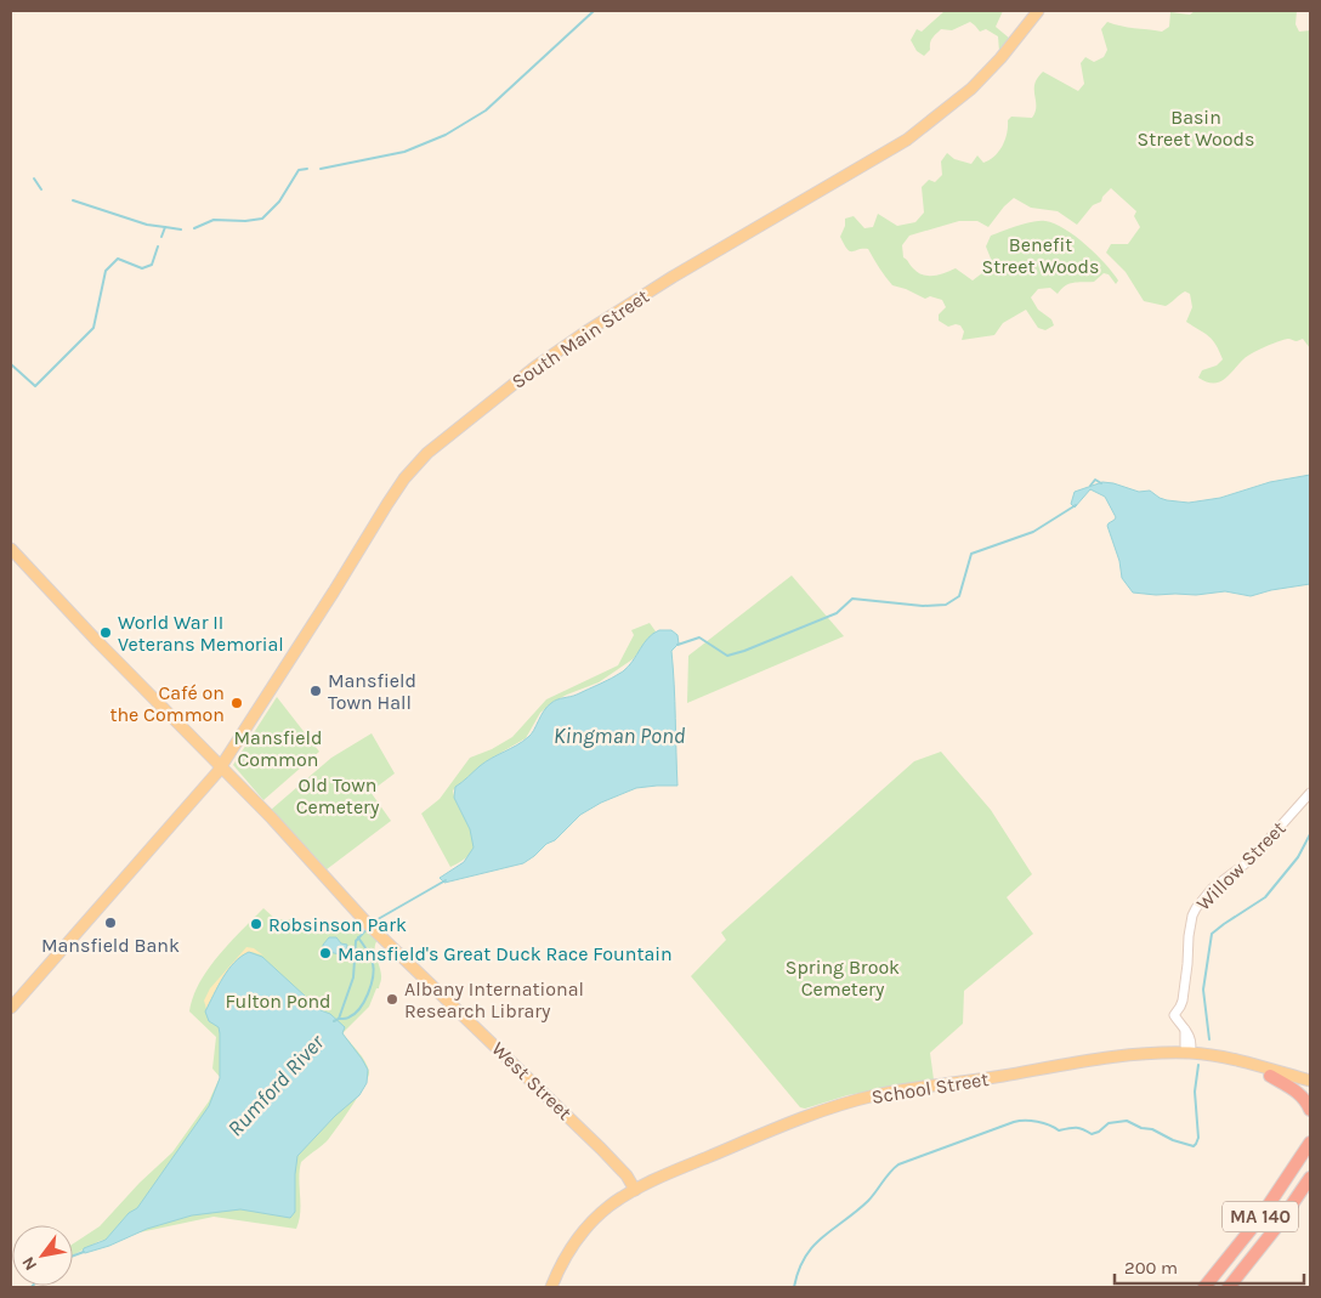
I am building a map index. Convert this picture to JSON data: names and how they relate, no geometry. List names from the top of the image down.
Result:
{
  "streets": {
    "highway": ["MA 140"],
    "main road": ["South Main Street", "West Street", "School Street"],
    "street": ["Willow Street"]
  },
  "crossings": [
    ["South Main Street", "West Street"],
    ["Willow Street", "School Street"],
    ["West Street", "School Street"]
  ],
  "water": ["Kingman Pond", "Rumford River"],
  "parks": [
    "Basin Street Woods",
    "Benefit Street Woods",
    "Mansfield Common",
    "Old Town Cemetery",
    "Spring Brook Cemetery",
    "Fulton Pond"
  ],
  "places": [
    "World War II Veterans Memorial",
    "Mansfield Town Hall",
    "Café on the Common",
    "Mansfield Bank",
    "Robsinson Park",
    "Mansfield's Great Duck Race Fountain",
    "Albany International Research Library"
  ],
  "scale_bar": "200 m",
  "north": "bottom left"
}
